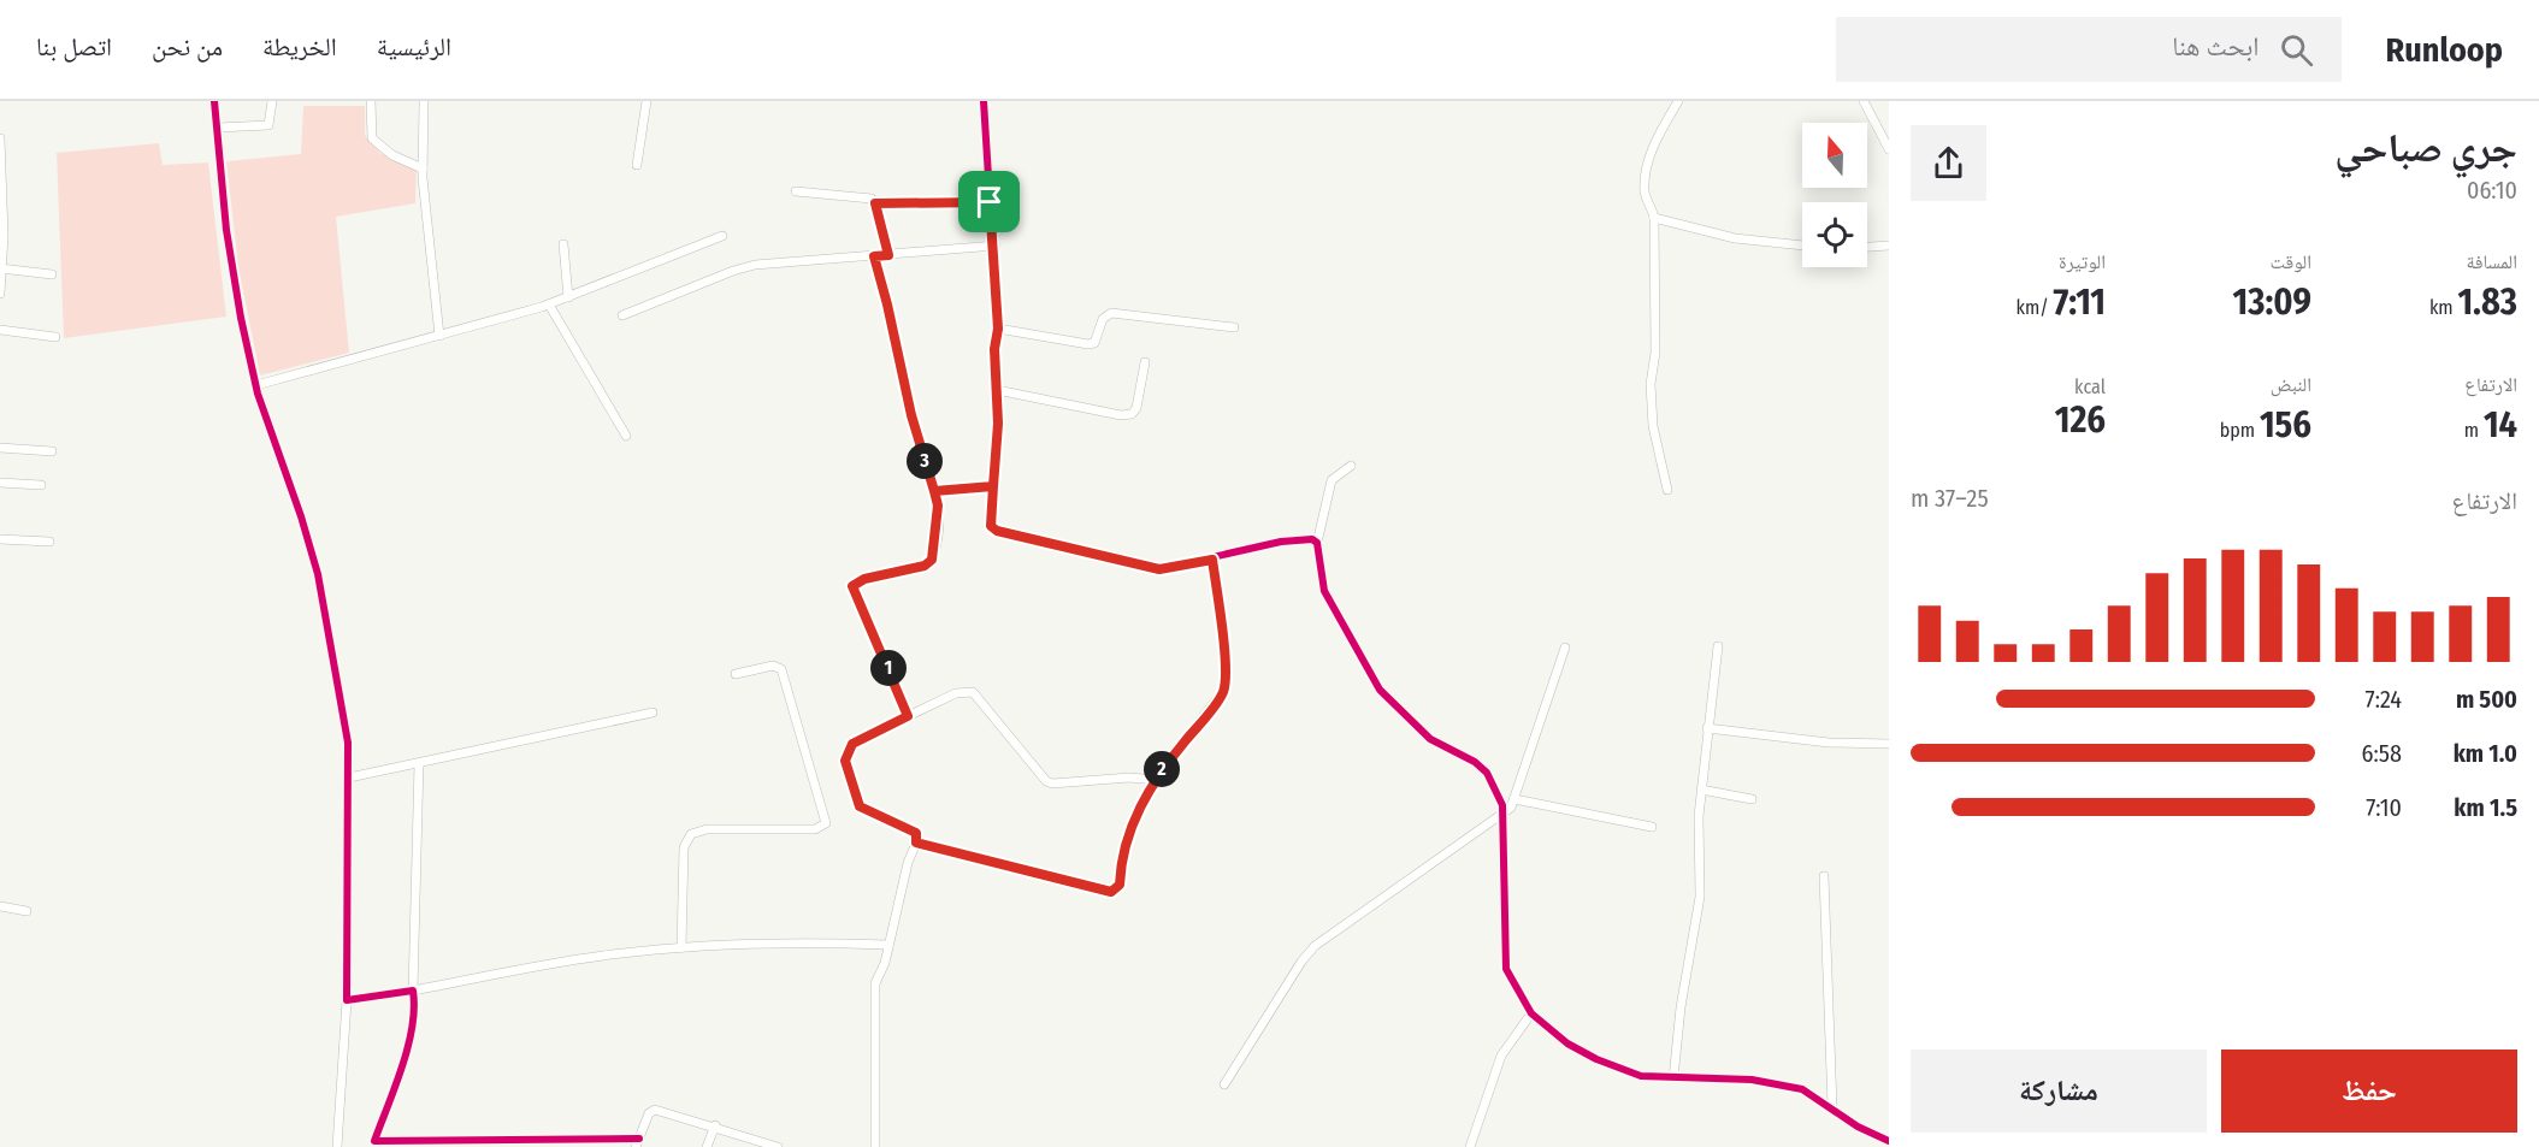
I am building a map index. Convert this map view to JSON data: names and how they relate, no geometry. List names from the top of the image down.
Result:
{
  "north": "top",
  "page": {
    "header": "Runloop",
    "search": "ابحث هنا",
    "nav": [
      "الرئيسية",
      "الخريطة",
      "من نحن",
      "اتصل بنا"
    ],
    "heading": ["جري صباحي", "06:10"],
    "stats": [
      ["المسافة", "1.83 km"],
      ["الوقت", "13:09"],
      ["الوتيرة", "7:11 /km"],
      ["الارتفاع", "14 m"],
      ["النبض", "156 bpm"],
      ["kcal", "126"]
    ],
    "pins": ["3", "1", "2"],
    "chart": ["الارتفاع", "25–37 m"],
    "list": [
      {
        "name": "500 m",
        "note": "7:24"
      },
      {
        "name": "1.0 km",
        "note": "6:58"
      },
      {
        "name": "1.5 km",
        "note": "7:10"
      }
    ],
    "buttons": ["حفظ", "مشاركة"]
  }
}
